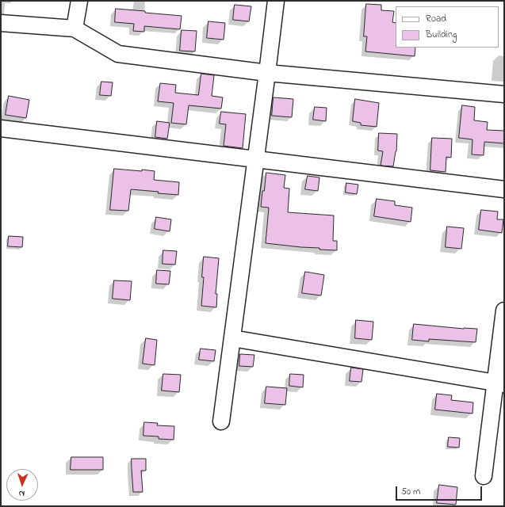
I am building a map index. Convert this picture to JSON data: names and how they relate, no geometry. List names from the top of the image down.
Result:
{
  "legend": ["Road", "Building"],
  "scale_bar": "50 m",
  "north": "bottom"
}
